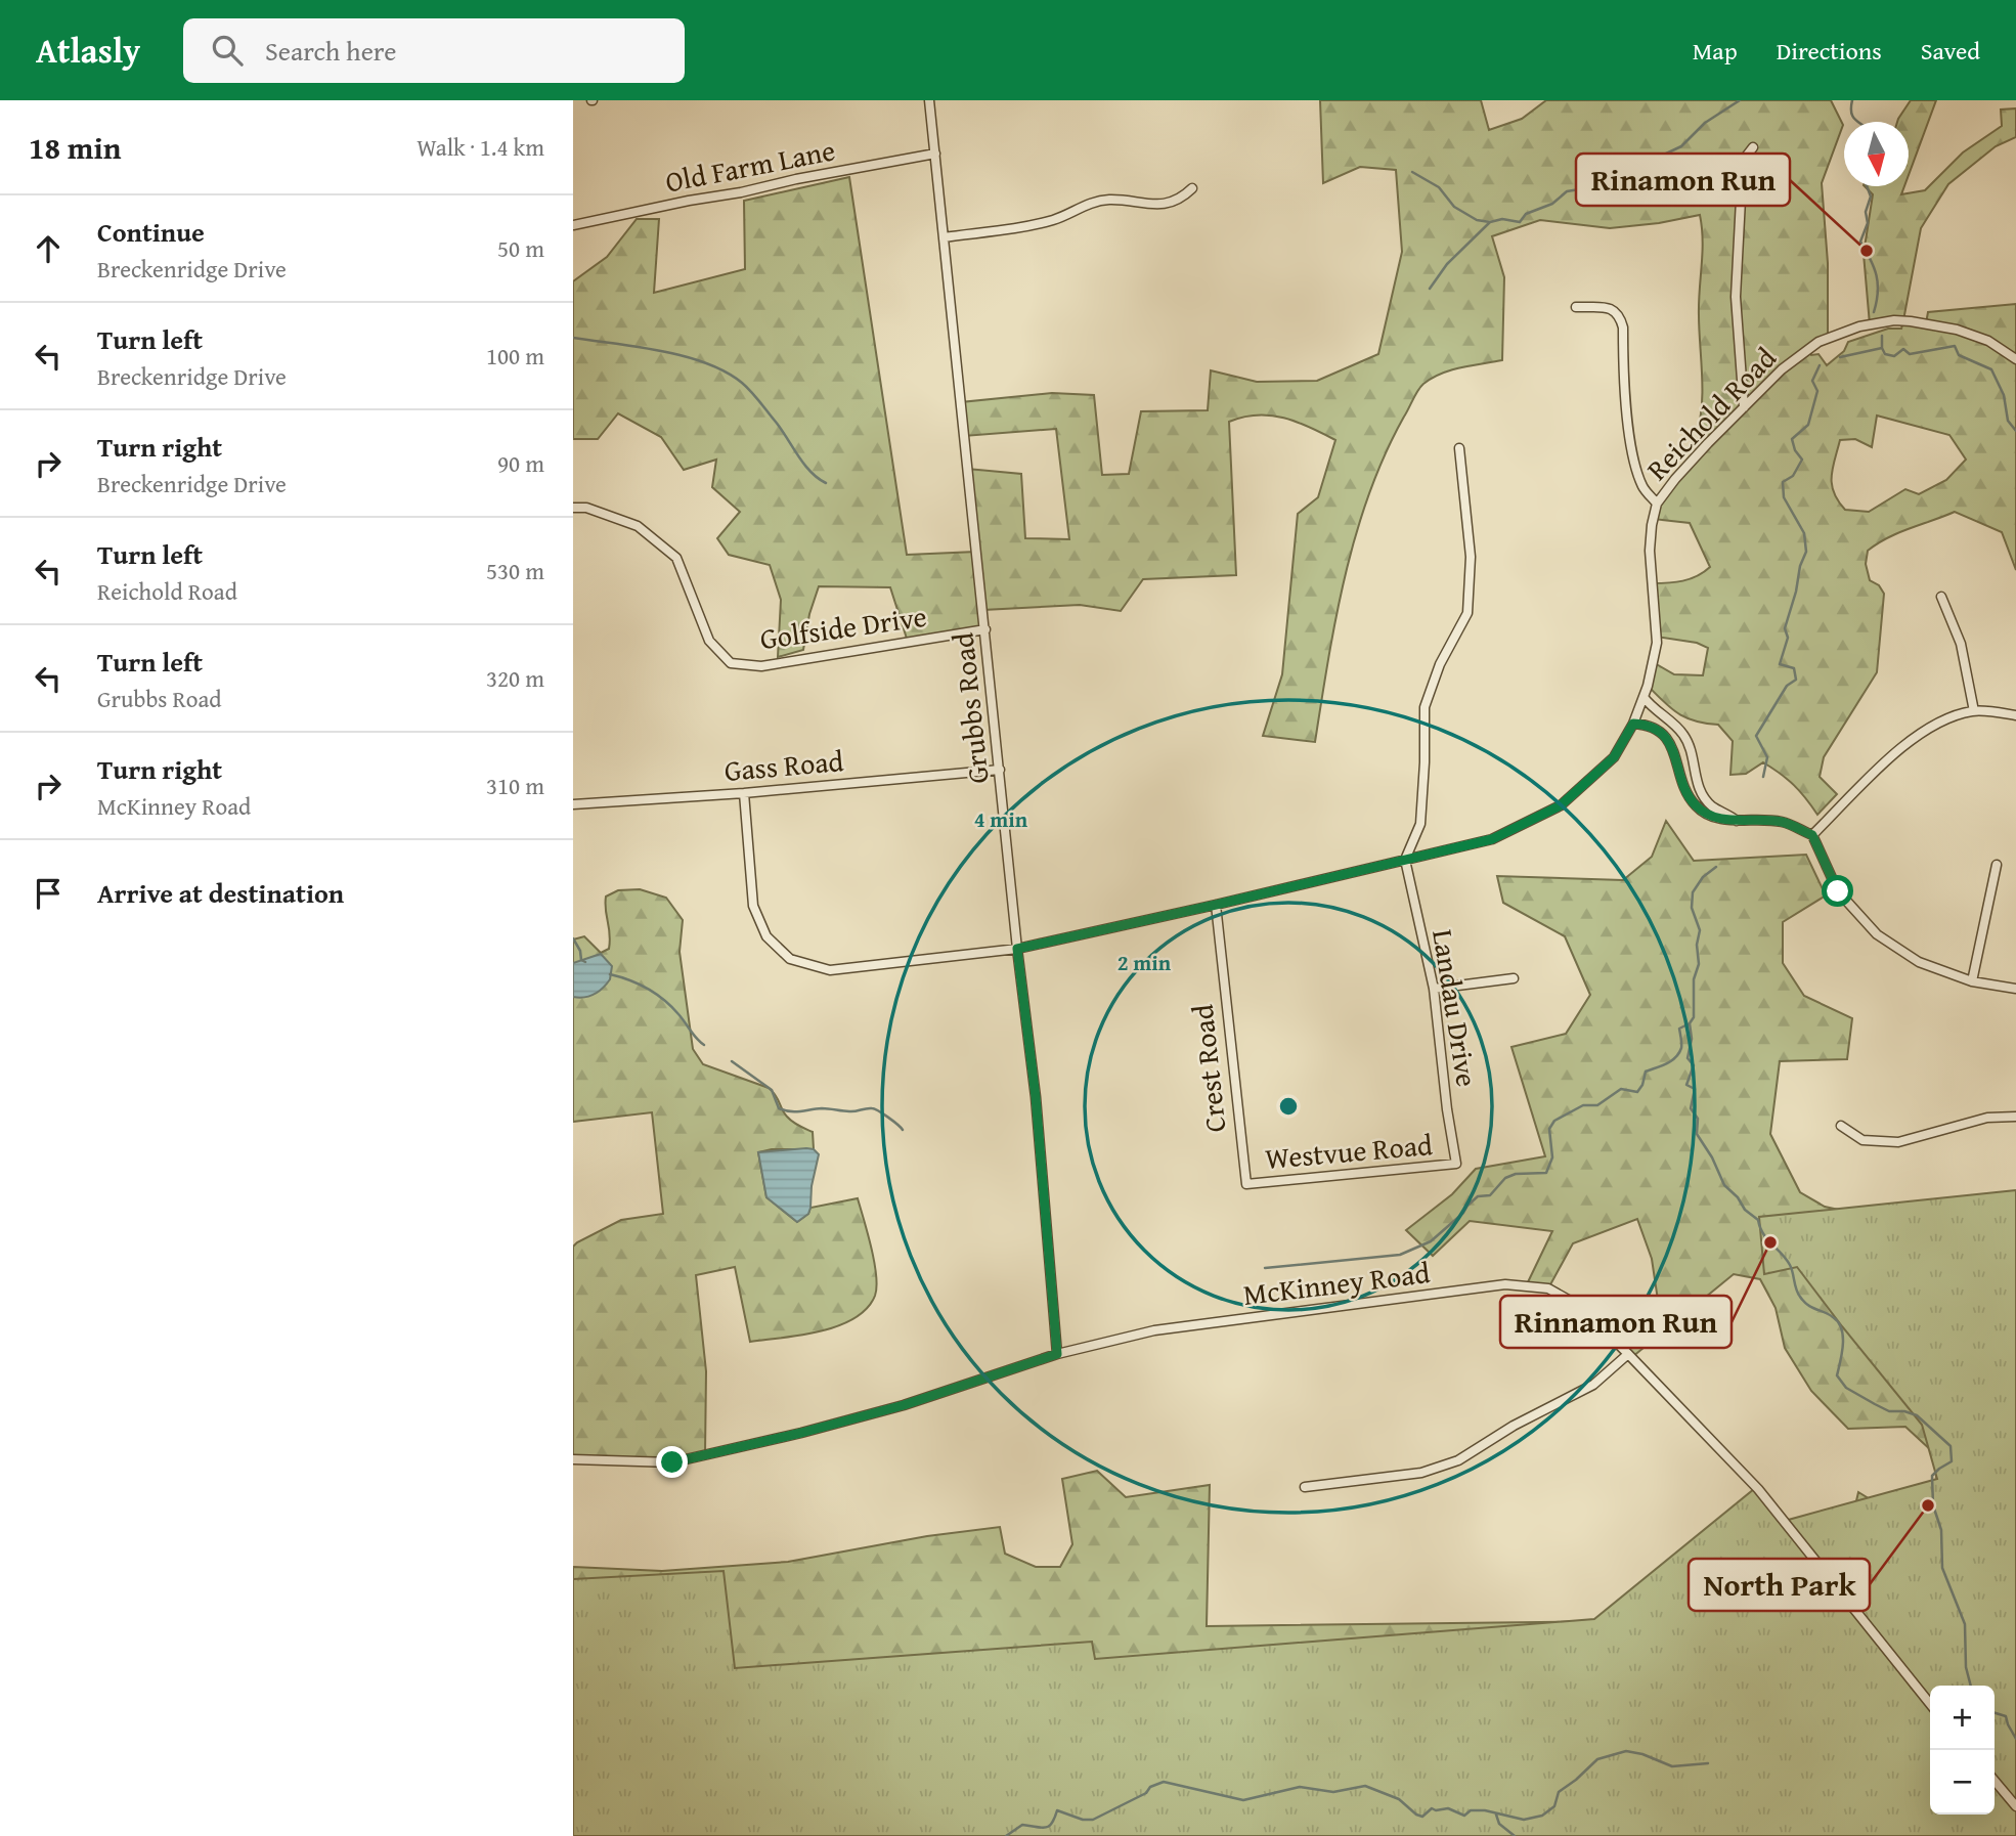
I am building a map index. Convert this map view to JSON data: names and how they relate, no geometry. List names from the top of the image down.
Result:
{
  "streets": {
    "street": [
      "Old Farm Lane",
      "Reichold Road",
      "Golfside Drive",
      "Grubbs Road",
      "Gass Road",
      "Landau Drive",
      "Crest Road",
      "Westvue Road",
      "McKinney Road"
    ]
  },
  "crossings": [
    ["Old Farm Lane", "Grubbs Road"],
    ["Reichold Road", "Grubbs Road"],
    ["Reichold Road", "Gass Road"],
    ["Reichold Road", "Landau Drive"],
    ["Reichold Road", "Crest Road"],
    ["Golfside Drive", "Grubbs Road"],
    ["Grubbs Road", "Gass Road"],
    ["Grubbs Road", "McKinney Road"],
    ["Landau Drive", "Westvue Road"],
    ["Crest Road", "Westvue Road"]
  ],
  "places": ["Rinamon Run", "Rinnamon Run", "North Park"],
  "north": "bottom",
  "page": {
    "header": "Atlasly",
    "search": "Search here",
    "nav": ["Map", "Directions", "Saved"],
    "heading": ["18 min", "Walk · 1.4 km"],
    "list": [
      ["Continue", "Breckenridge Drive", "50 m"],
      ["Turn left", "Breckenridge Drive", "100 m"],
      ["Turn right", "Breckenridge Drive", "90 m"],
      ["Turn left", "Reichold Road", "530 m"],
      ["Turn left", "Grubbs Road", "320 m"],
      ["Turn right", "McKinney Road", "310 m"],
      "Arrive at destination"
    ],
    "map_buttons": ["+", "−"]
  },
  "rings": ["4 min", "2 min"]
}
